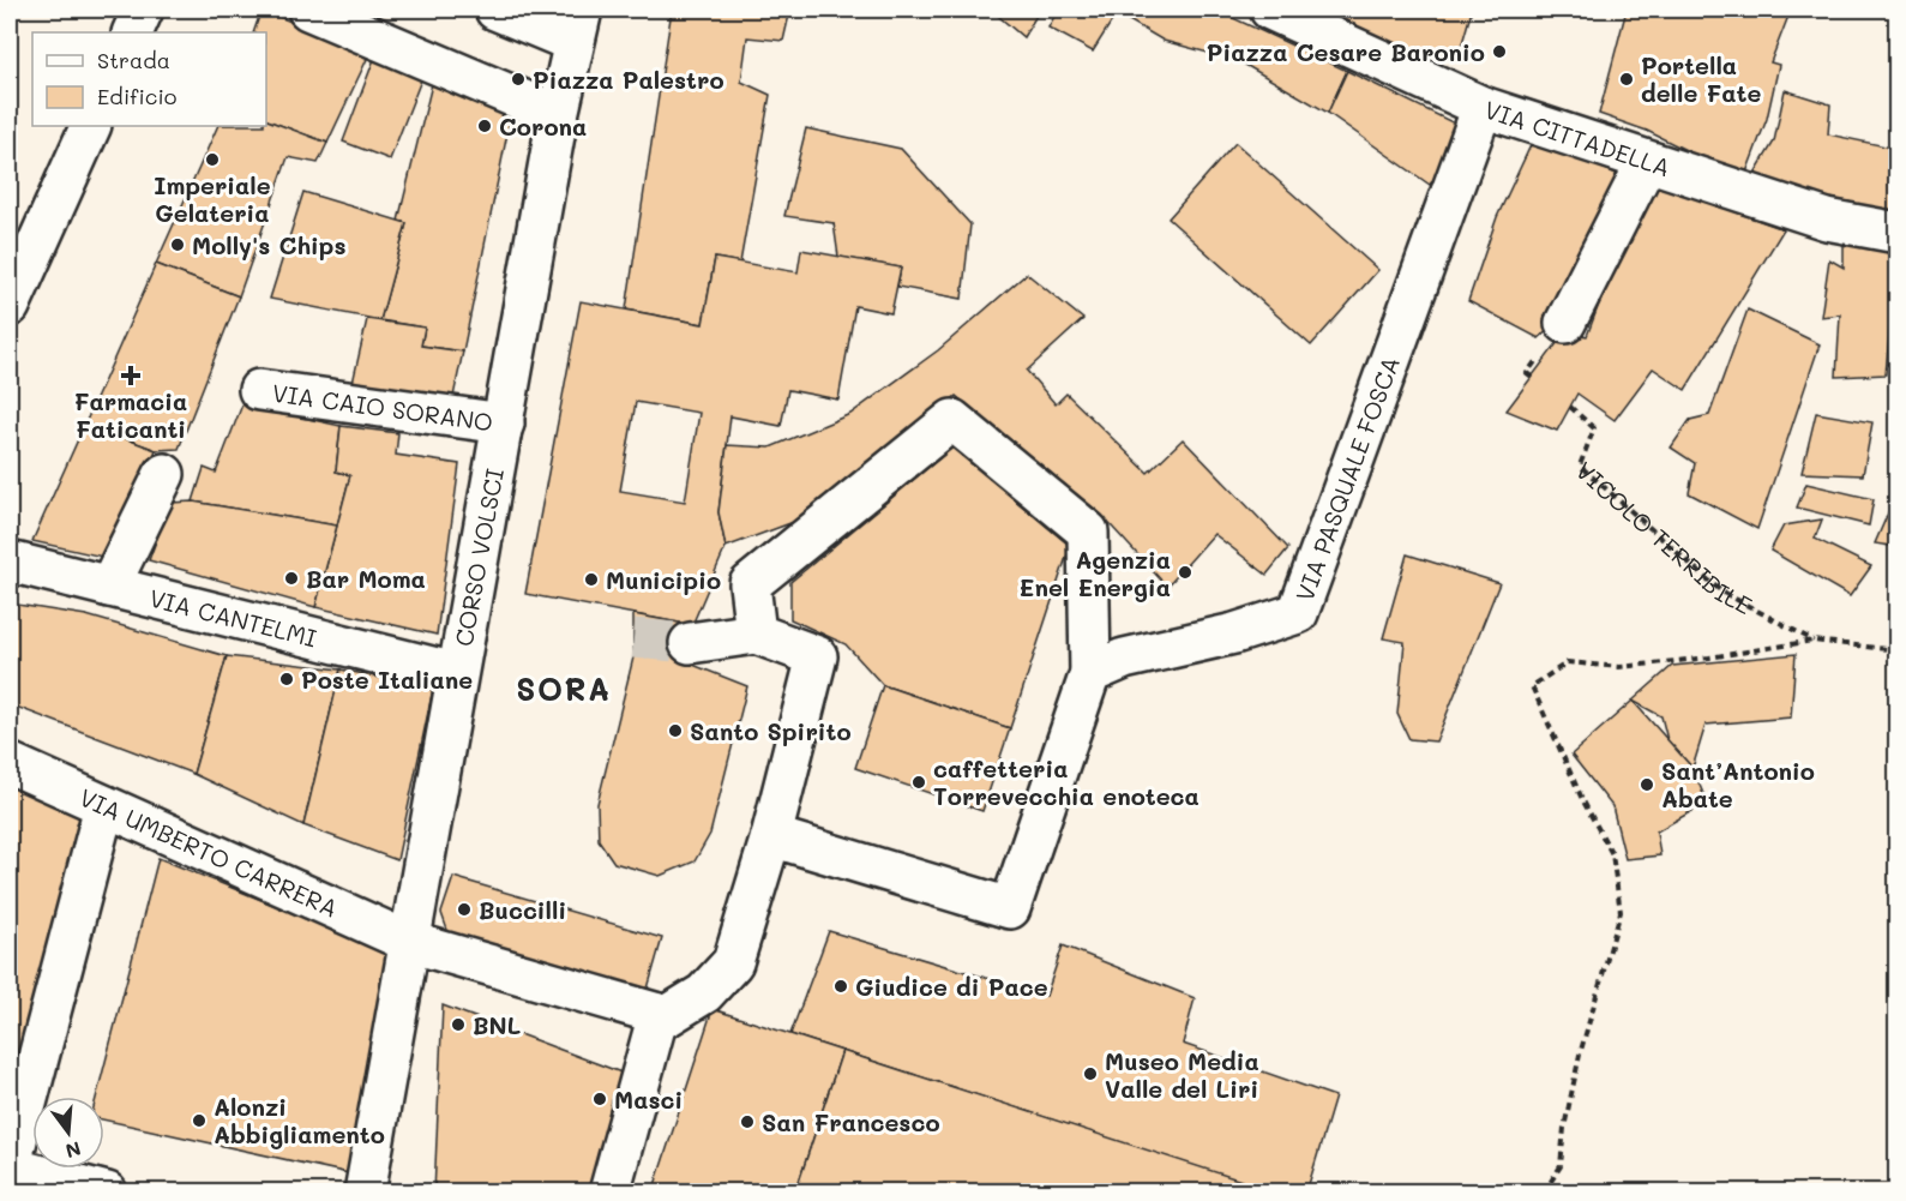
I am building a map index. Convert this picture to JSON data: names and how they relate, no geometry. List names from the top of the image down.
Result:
{
  "streets": {
    "street": [
      "VIA CITTADELLA",
      "VIA CAIO SORANO",
      "VIA PASQUALE FOSCA",
      "CORSO VOLSCI",
      "VIA CANTELMI",
      "VIA UMBERTO CARRERA"
    ],
    "path": ["VICOLO TERRIBILE"]
  },
  "crossings": [
    ["VIA CITTADELLA", "VIA PASQUALE FOSCA"],
    ["VIA CAIO SORANO", "CORSO VOLSCI"],
    ["CORSO VOLSCI", "VIA CANTELMI"],
    ["CORSO VOLSCI", "VIA UMBERTO CARRERA"]
  ],
  "districts": ["SORA"],
  "places": {
    "other": [
      "Piazza Cesare Baronio",
      "Piazza Palestro",
      "Portella delle Fate",
      "Corona",
      "Imperiale Gelateria",
      "Molly's Chips",
      "Agenzia Enel Energia",
      "Bar Moma",
      "Municipio",
      "Poste Italiane",
      "Santo Spirito",
      "caffetteria Torrevecchia enoteca",
      "Sant’Antonio Abate",
      "Buccilli",
      "Giudice di Pace",
      "BNL",
      "Museo Media Valle del Liri",
      "Masci",
      "Alonzi Abbigliamento",
      "San Francesco"
    ],
    "health": ["Farmacia Faticanti"]
  },
  "legend": ["Strada", "Edificio"],
  "north": "bottom"
}
